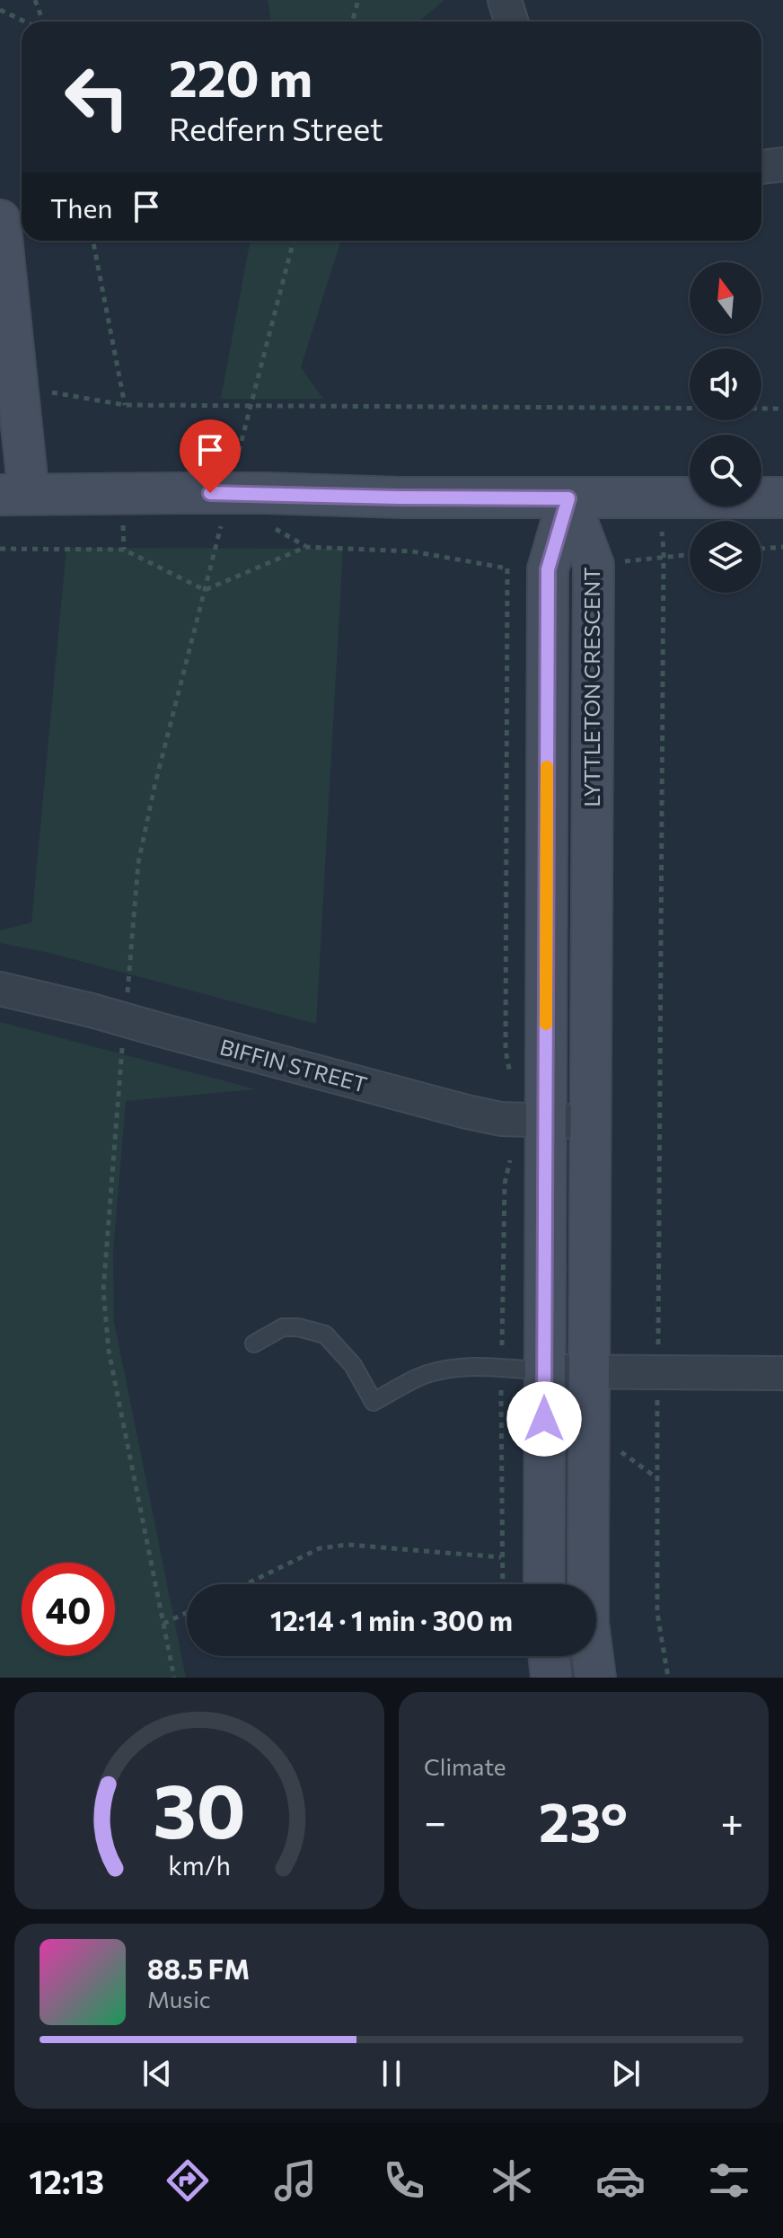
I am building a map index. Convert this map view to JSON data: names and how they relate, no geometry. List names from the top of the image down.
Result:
{
  "streets": {
    "street": ["LYTTLETON CRESCENT", "BIFFIN STREET"]
  },
  "crossings": [
    ["LYTTLETON CRESCENT", "BIFFIN STREET"]
  ],
  "north": "top",
  "page": {
    "turn": ["220 m", "Redfern Street"],
    "then": "Then",
    "limit": "40",
    "trip": "12:14 · 1 min · 300 m",
    "tile": "Climate",
    "heat": ["−", "23°", "+"],
    "song": ["88.5 FM", "Music"],
    "tabs": "12:13",
    "gauge": ["30", "km/h"]
  }
}
